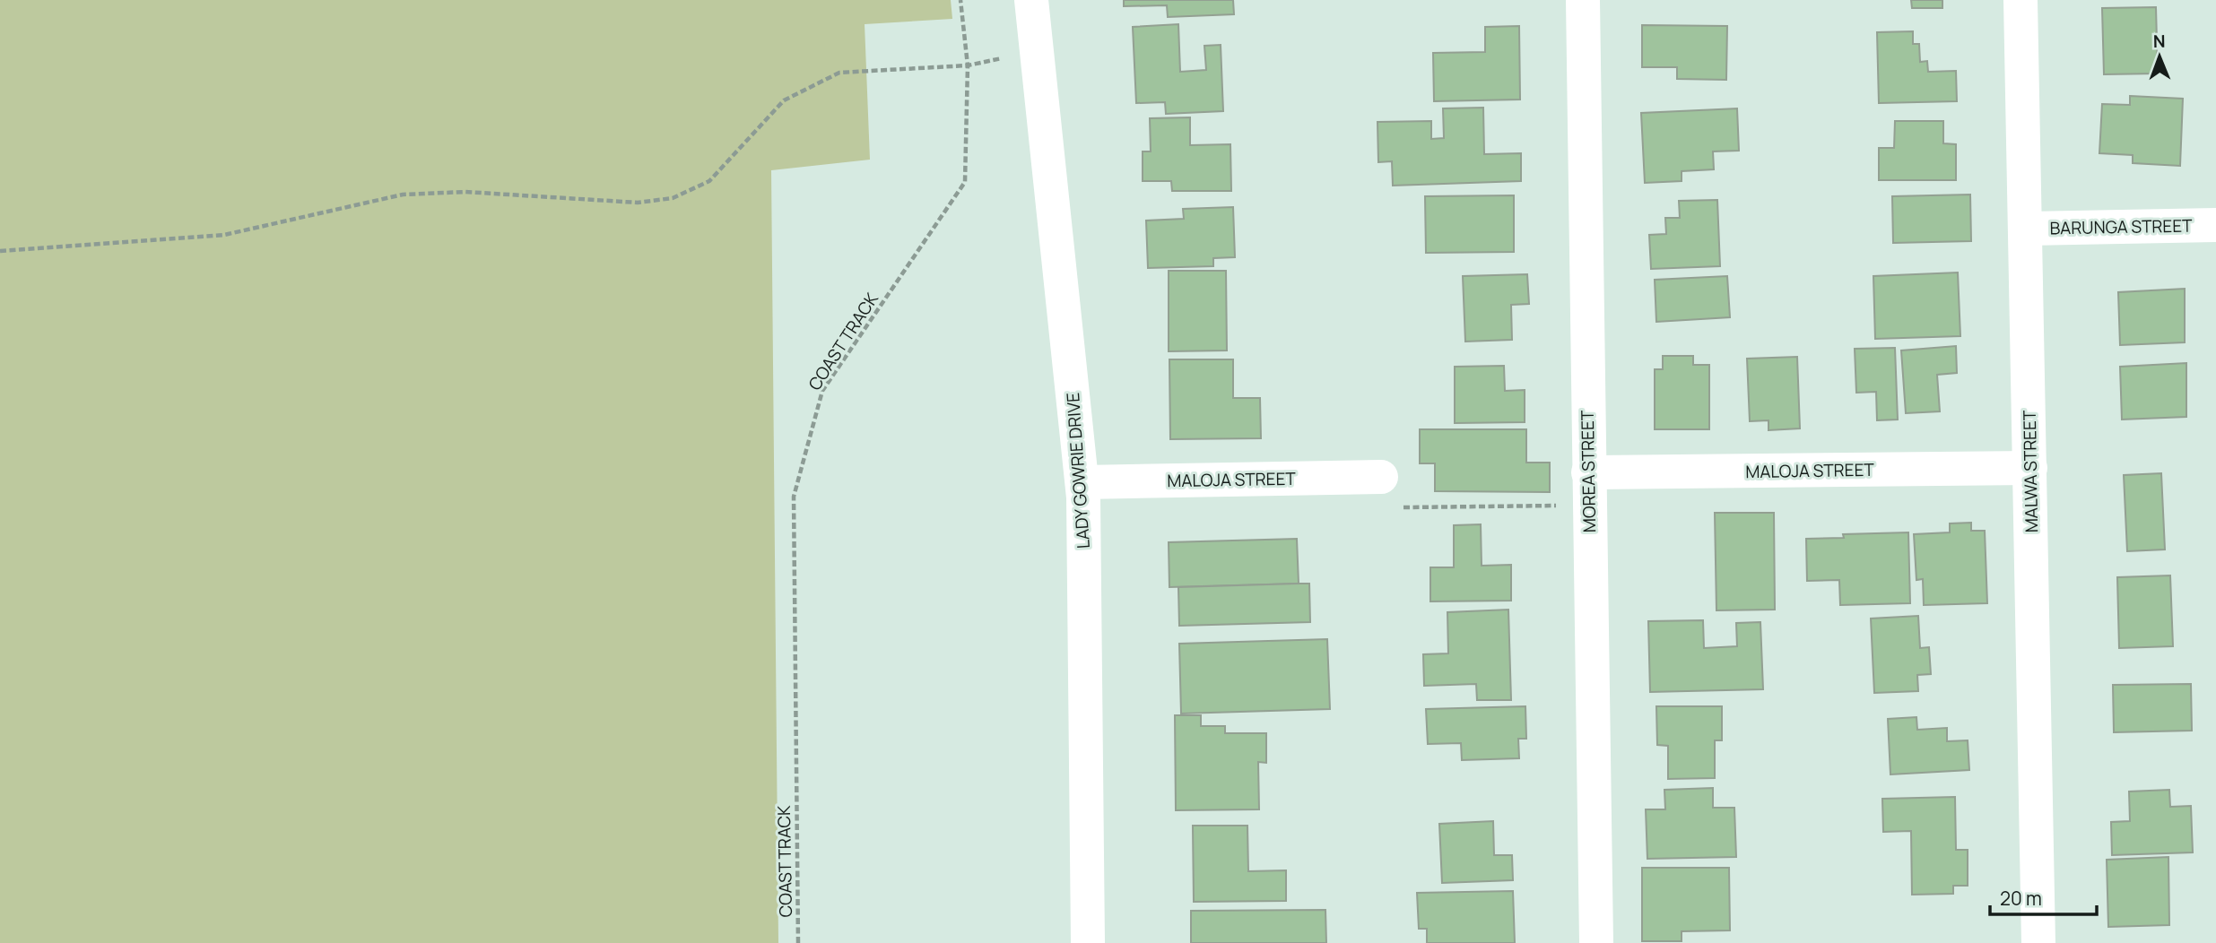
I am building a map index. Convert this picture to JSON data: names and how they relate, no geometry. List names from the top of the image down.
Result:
{
  "streets": {
    "street": [
      "BARUNGA STREET",
      "LADY GOWRIE DRIVE",
      "MALOJA STREET",
      "MOREA STREET",
      "MALWA STREET"
    ],
    "path": ["COAST TRACK"]
  },
  "crossings": [
    ["BARUNGA STREET", "MALWA STREET"],
    ["LADY GOWRIE DRIVE", "MALOJA STREET"],
    ["MALOJA STREET", "MOREA STREET"],
    ["MALOJA STREET", "MALWA STREET"]
  ],
  "scale_bar": "20 m",
  "north": "top"
}
